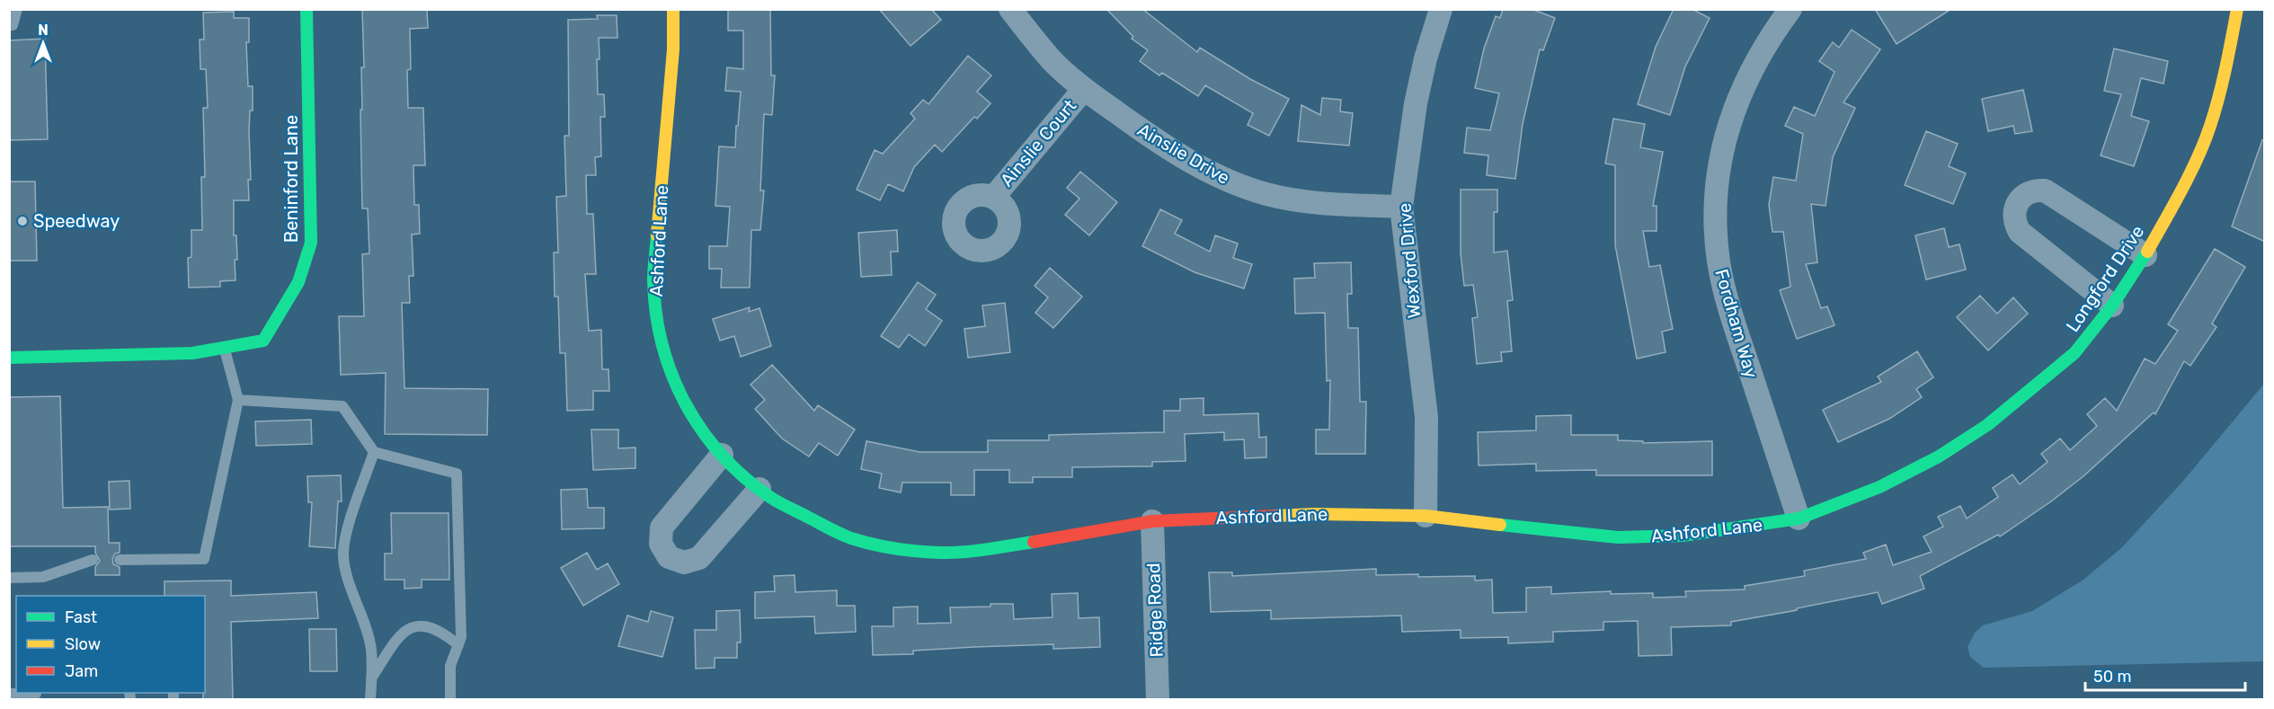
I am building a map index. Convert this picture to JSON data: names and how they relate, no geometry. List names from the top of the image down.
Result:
{
  "streets": {
    "street": [
      "Ainslie Court",
      "Ainslie Drive",
      "Beninford Lane",
      "Ashford Lane",
      "Wexford Drive",
      "Longford Drive",
      "Fordham Way",
      "Ridge Road"
    ]
  },
  "crossings": [
    ["Ainslie Court", "Ainslie Drive"],
    ["Ainslie Drive", "Wexford Drive"],
    ["Ashford Lane", "Wexford Drive"],
    ["Ashford Lane", "Longford Drive"],
    ["Ashford Lane", "Fordham Way"],
    ["Ashford Lane", "Ridge Road"],
    ["Longford Drive", "Fordham Way"]
  ],
  "places": ["Speedway"],
  "legend": ["Fast", "Slow", "Jam"],
  "scale_bar": "50 m",
  "north": "top"
}
